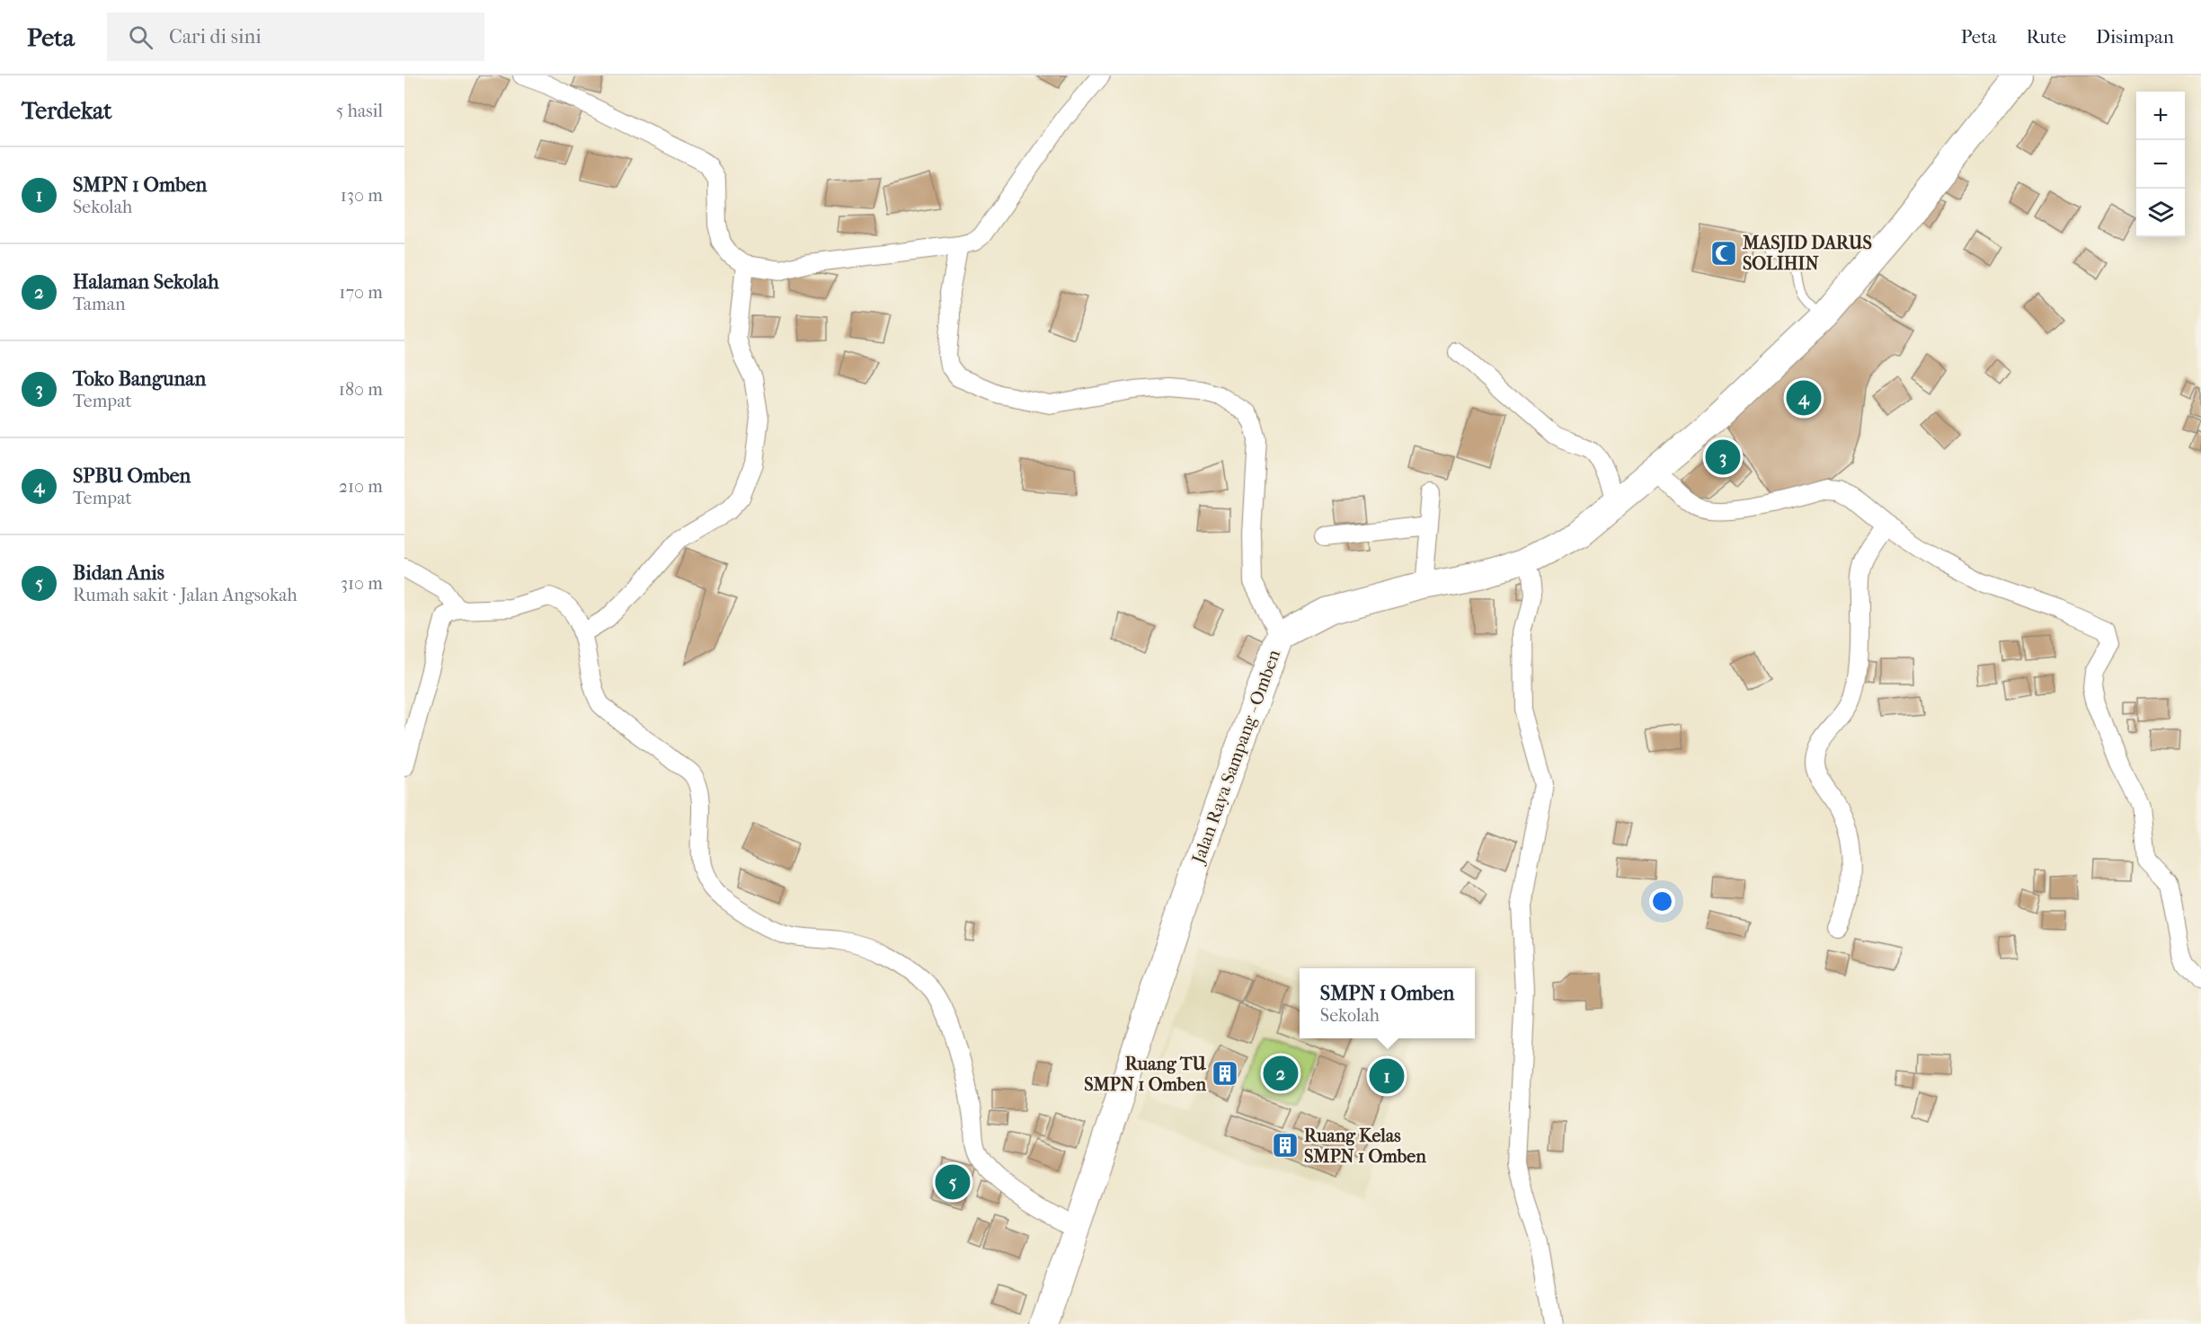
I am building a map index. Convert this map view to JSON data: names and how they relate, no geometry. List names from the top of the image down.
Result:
{
  "streets": {
    "main road": ["Jalan Raya Sampang - Omben"]
  },
  "places": {
    "mosque": ["MASJID DARUS SOLIHIN"],
    "building": ["Ruang TU SMPN 1 Omben", "Ruang Kelas SMPN 1 Omben"]
  },
  "page": {
    "header": "Peta",
    "search": "Cari di sini",
    "nav": ["Peta", "Rute", "Disimpan"],
    "heading": ["Terdekat", "5 hasil"],
    "map_buttons": ["+", "−"],
    "list": [
      {
        "mark": "1",
        "name": "SMPN 1 Omben",
        "note": "Sekolah",
        "value": "130 m"
      },
      {
        "mark": "2",
        "name": "Halaman Sekolah",
        "note": "Taman",
        "value": "170 m"
      },
      {
        "mark": "3",
        "name": "Toko Bangunan",
        "note": "Tempat",
        "value": "180 m"
      },
      {
        "mark": "4",
        "name": "SPBU Omben",
        "note": "Tempat",
        "value": "210 m"
      },
      {
        "mark": "5",
        "name": "Bidan Anis",
        "note": "Rumah sakit · Jalan Angsokah",
        "value": "310 m"
      }
    ],
    "pins": [
      "4",
      "3",
      "2",
      "1",
      "5"
    ],
    "popup": ["SMPN 1 Omben", "Sekolah"]
  }
}
